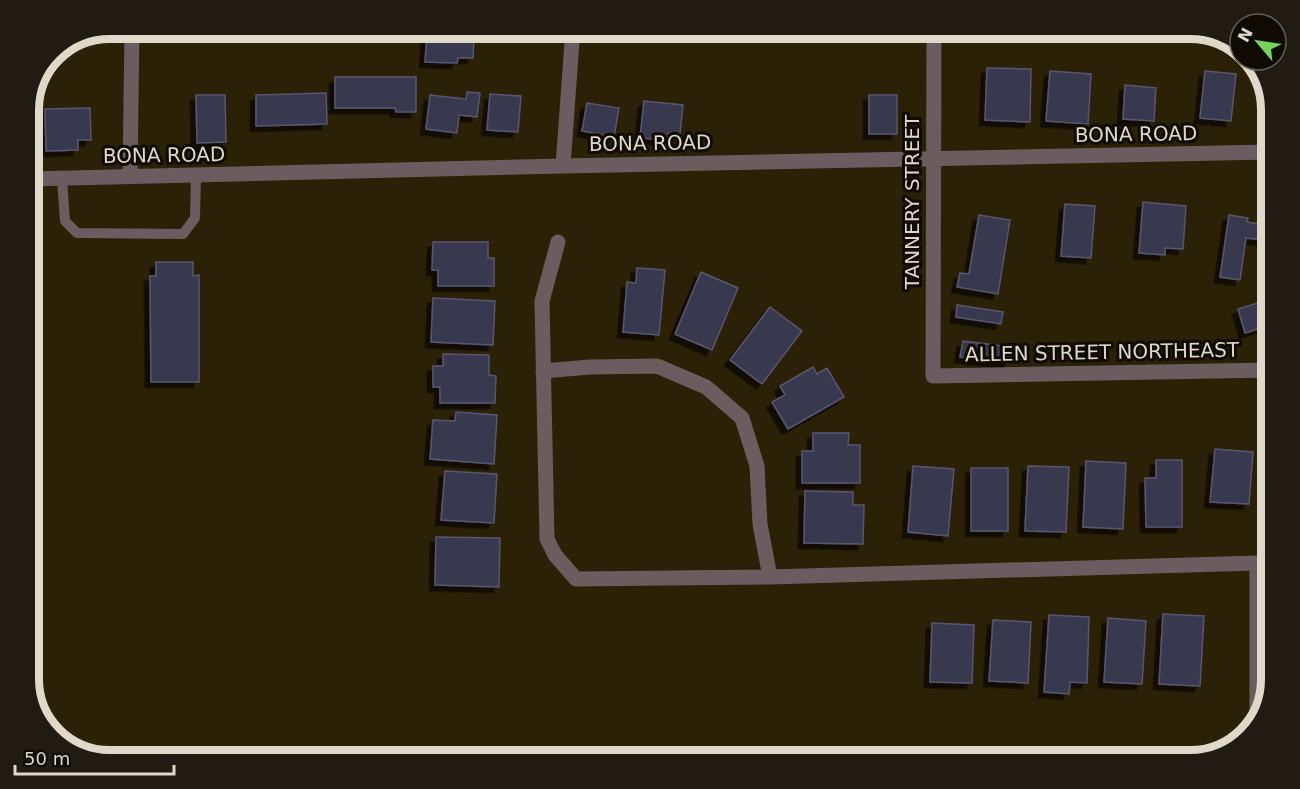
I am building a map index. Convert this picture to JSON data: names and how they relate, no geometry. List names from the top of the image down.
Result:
{
  "streets": {
    "street": ["BONA ROAD", "TANNERY STREET", "ALLEN STREET NORTHEAST"]
  },
  "crossings": [
    ["BONA ROAD", "TANNERY STREET"],
    ["TANNERY STREET", "ALLEN STREET NORTHEAST"]
  ],
  "scale_bar": "50 m",
  "north": "top left"
}
